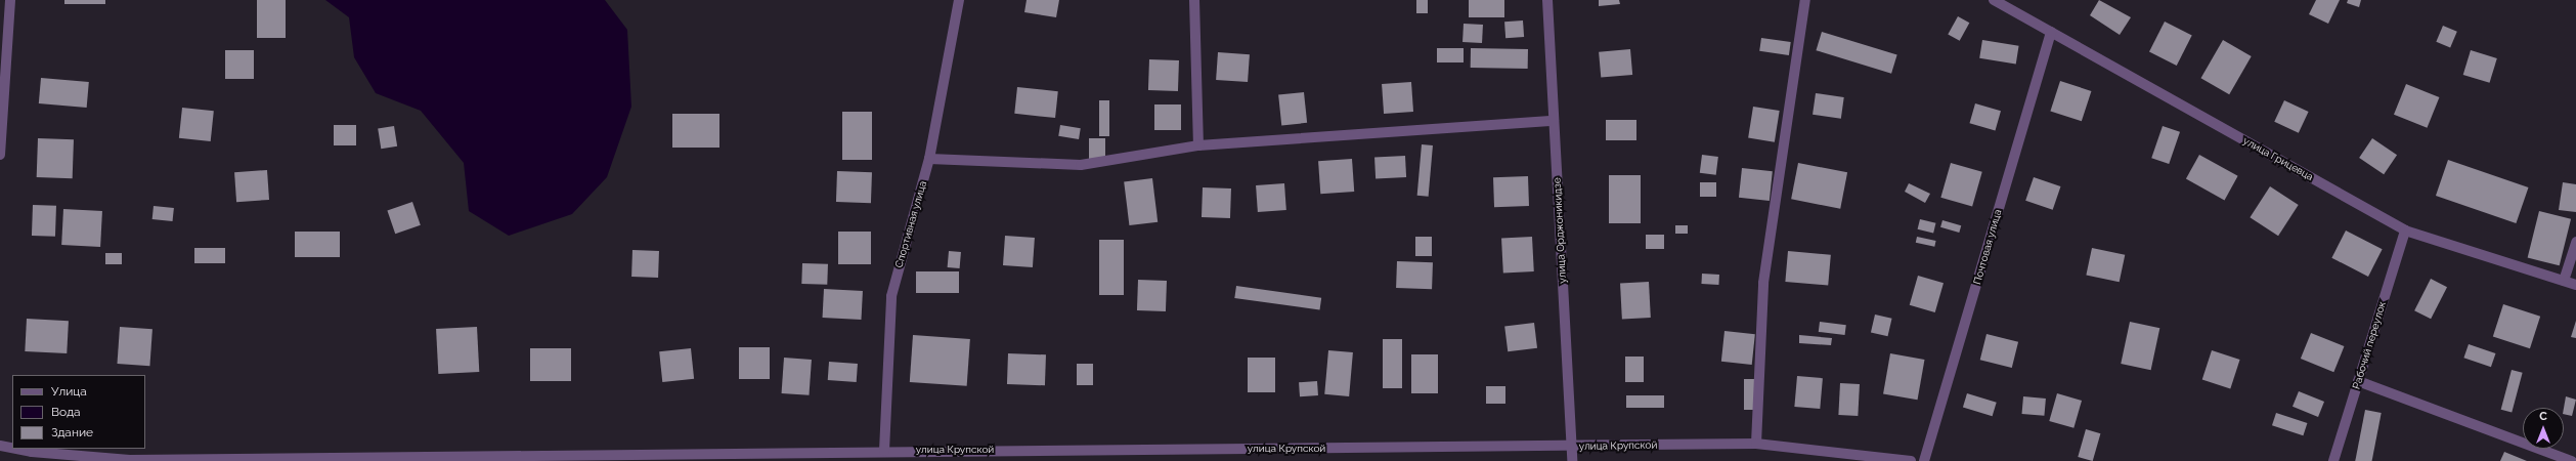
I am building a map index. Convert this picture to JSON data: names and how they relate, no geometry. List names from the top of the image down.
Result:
{
  "streets": {
    "street": [
      "улица Грицевца",
      "Спортивная улица",
      "улица Орджоникидзе",
      "Почтовая улица",
      "Рабочий переулок",
      "улица Крупской"
    ]
  },
  "crossings": [
    ["улица Грицевца", "Почтовая улица"],
    ["улица Грицевца", "Рабочий переулок"],
    ["Спортивная улица", "улица Крупской"],
    ["улица Орджоникидзе", "улица Крупской"]
  ],
  "legend": ["Улица", "Вода", "Здание"],
  "north": "top"
}
